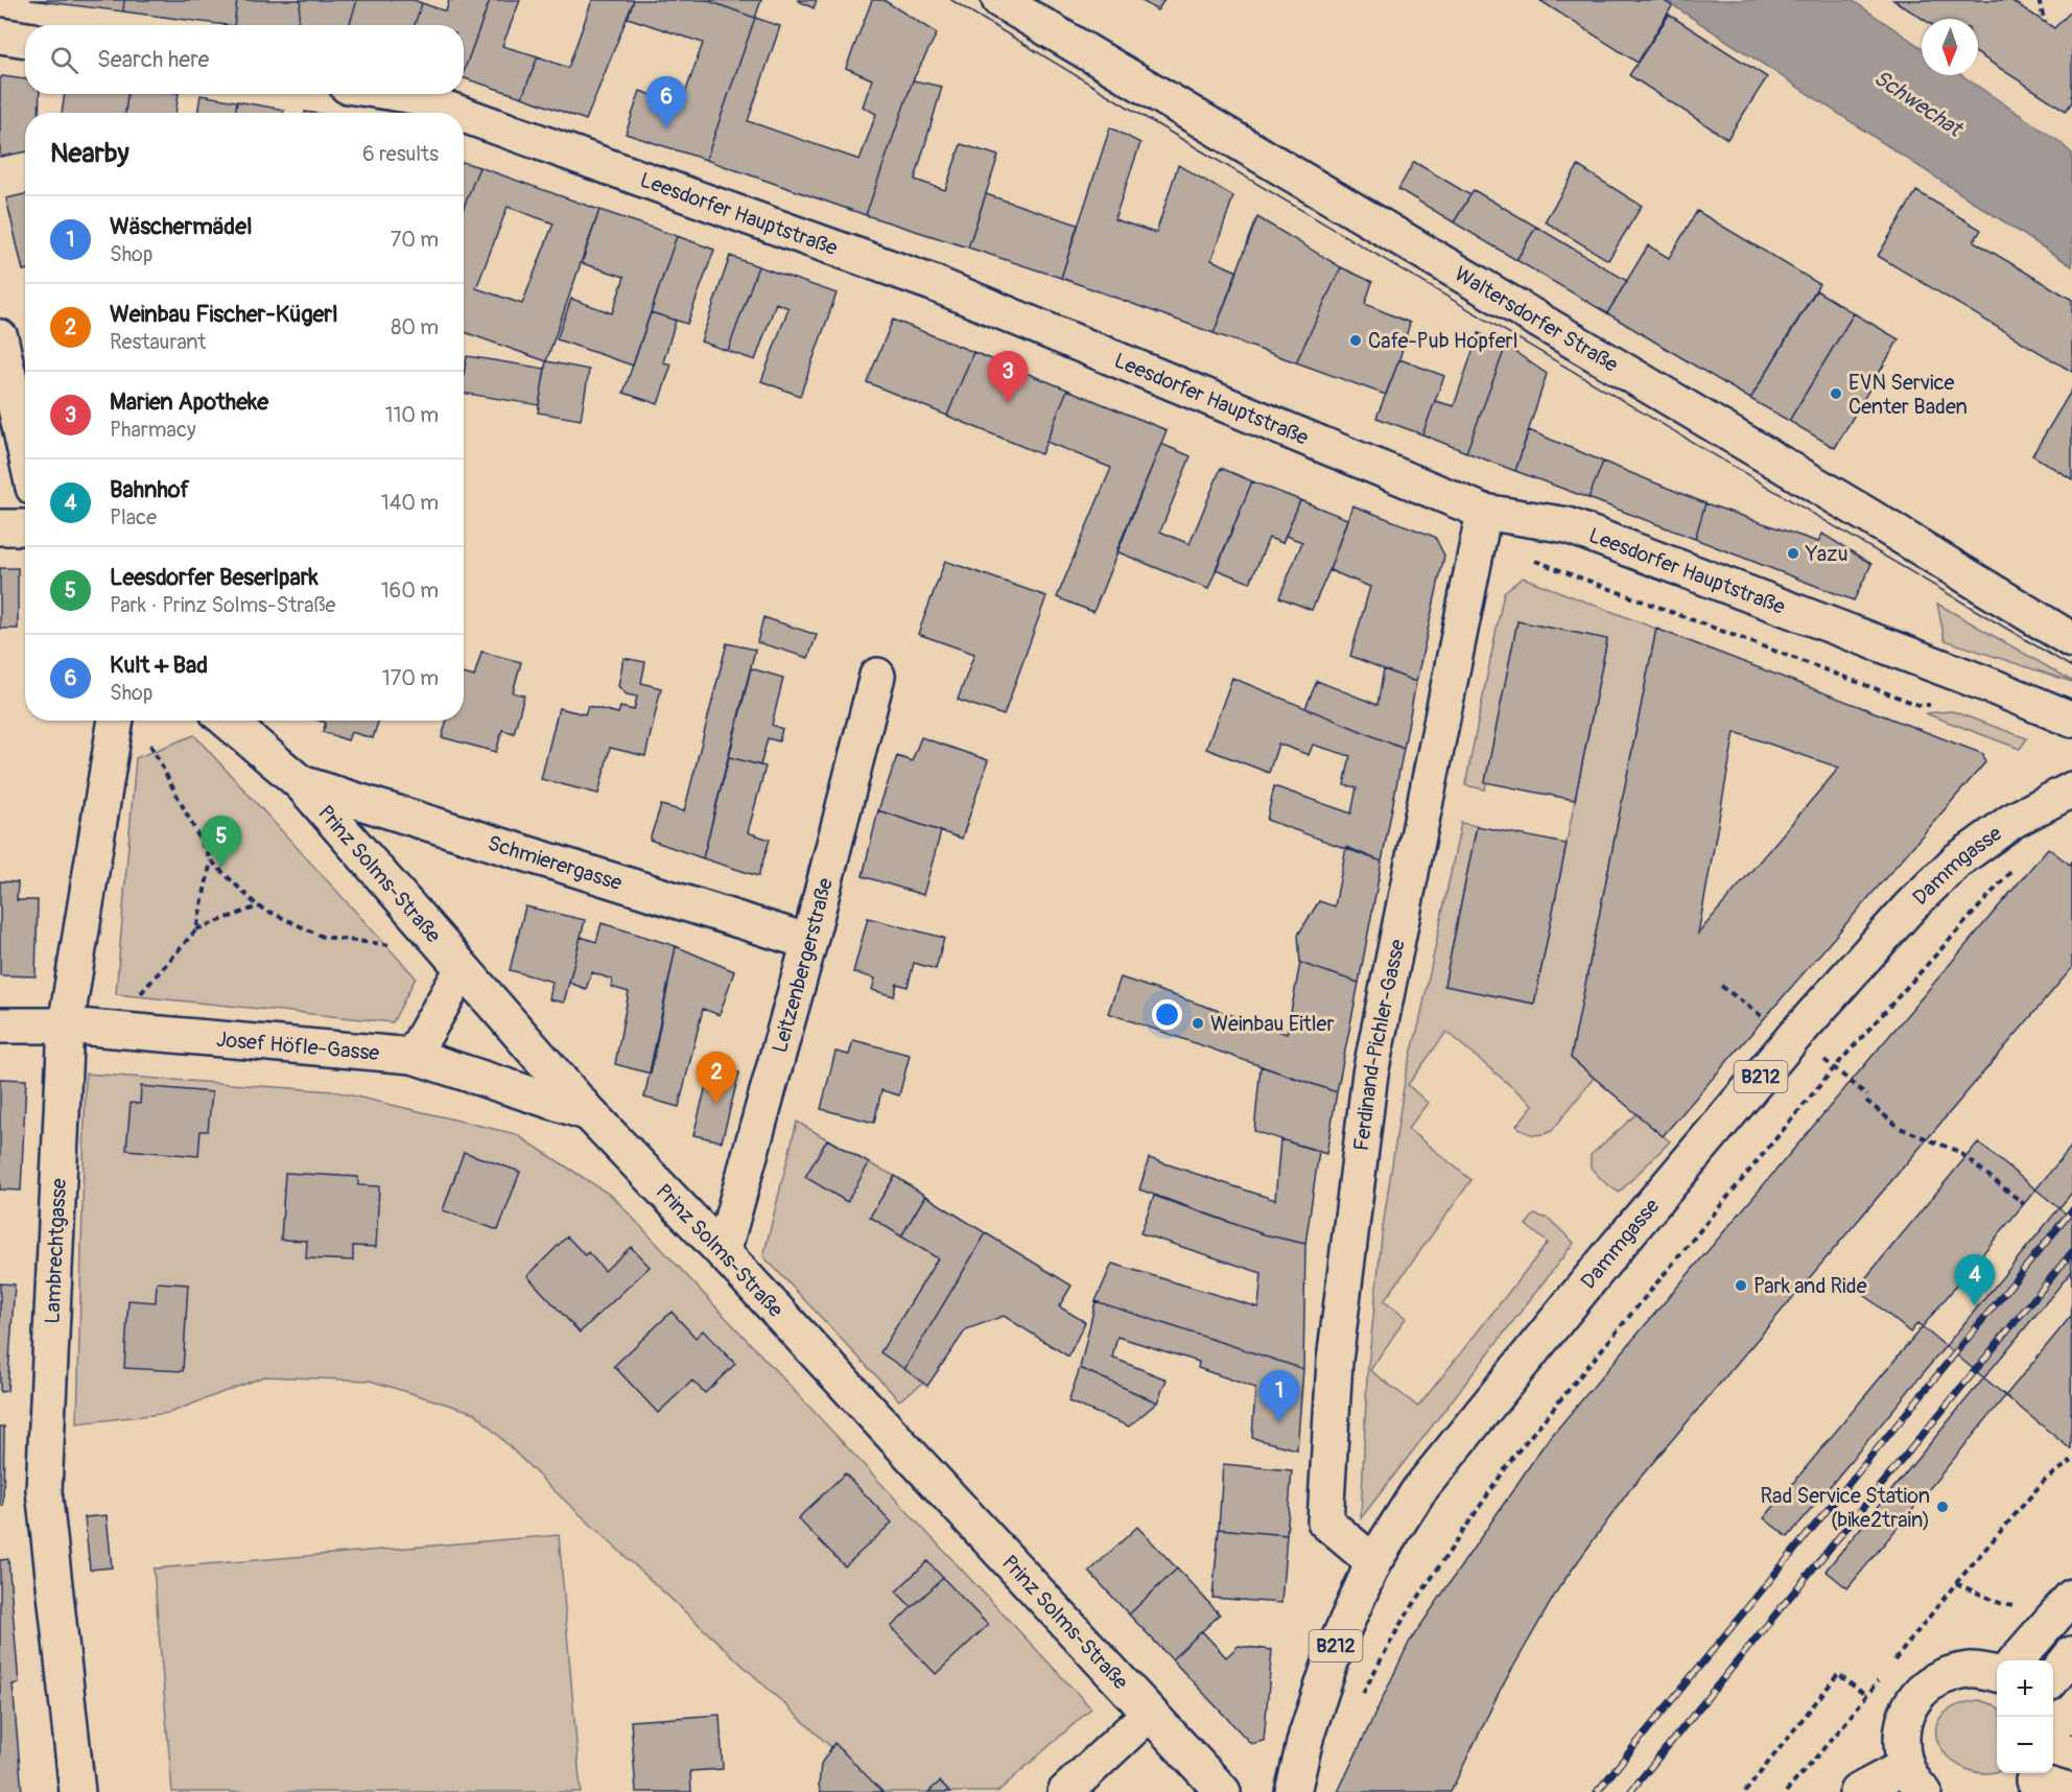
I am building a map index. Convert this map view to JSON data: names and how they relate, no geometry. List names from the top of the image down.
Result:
{
  "streets": {
    "street": [
      "Leesdorfer Hauptstraße",
      "Waltersdorfer Straße",
      "Schmierergasse",
      "Dammgasse",
      "Prinz Solms-Straße",
      "Leitzenbergerstraße",
      "Josef Höfle-Gasse",
      "Ferdinand-Pichler-Gasse",
      "B212",
      "Lambrechtgasse"
    ]
  },
  "crossings": [
    ["Leesdorfer Hauptstraße", "Ferdinand-Pichler-Gasse"],
    ["Schmierergasse", "Prinz Solms-Straße"],
    ["Schmierergasse", "Leitzenbergerstraße"],
    ["Dammgasse", "Ferdinand-Pichler-Gasse"],
    ["Prinz Solms-Straße", "Leitzenbergerstraße"],
    ["Prinz Solms-Straße", "Josef Höfle-Gasse"],
    ["Josef Höfle-Gasse", "Lambrechtgasse"]
  ],
  "water": ["Schwechat"],
  "places": [
    "Cafe-Pub Hopferl",
    "EVN Service Center Baden",
    "Yazu",
    "Weinbau Eitler",
    "Park and Ride",
    "Rad Service Station (bike2train)"
  ],
  "north": "bottom",
  "page": {
    "search": "Search here",
    "pins": [
      "6",
      "3",
      "5",
      "2",
      "4",
      "1"
    ],
    "heading": ["Nearby", "6 results"],
    "list": [
      {
        "mark": "1",
        "name": "Wäschermädel",
        "note": "Shop",
        "value": "70 m"
      },
      {
        "mark": "2",
        "name": "Weinbau Fischer-Kügerl",
        "note": "Restaurant",
        "value": "80 m"
      },
      {
        "mark": "3",
        "name": "Marien Apotheke",
        "note": "Pharmacy",
        "value": "110 m"
      },
      {
        "mark": "4",
        "name": "Bahnhof",
        "note": "Place",
        "value": "140 m"
      },
      {
        "mark": "5",
        "name": "Leesdorfer Beserlpark",
        "note": "Park · Prinz Solms-Straße",
        "value": "160 m"
      },
      {
        "mark": "6",
        "name": "Kult + Bad",
        "note": "Shop",
        "value": "170 m"
      }
    ],
    "map_buttons": ["+", "−"]
  }
}
